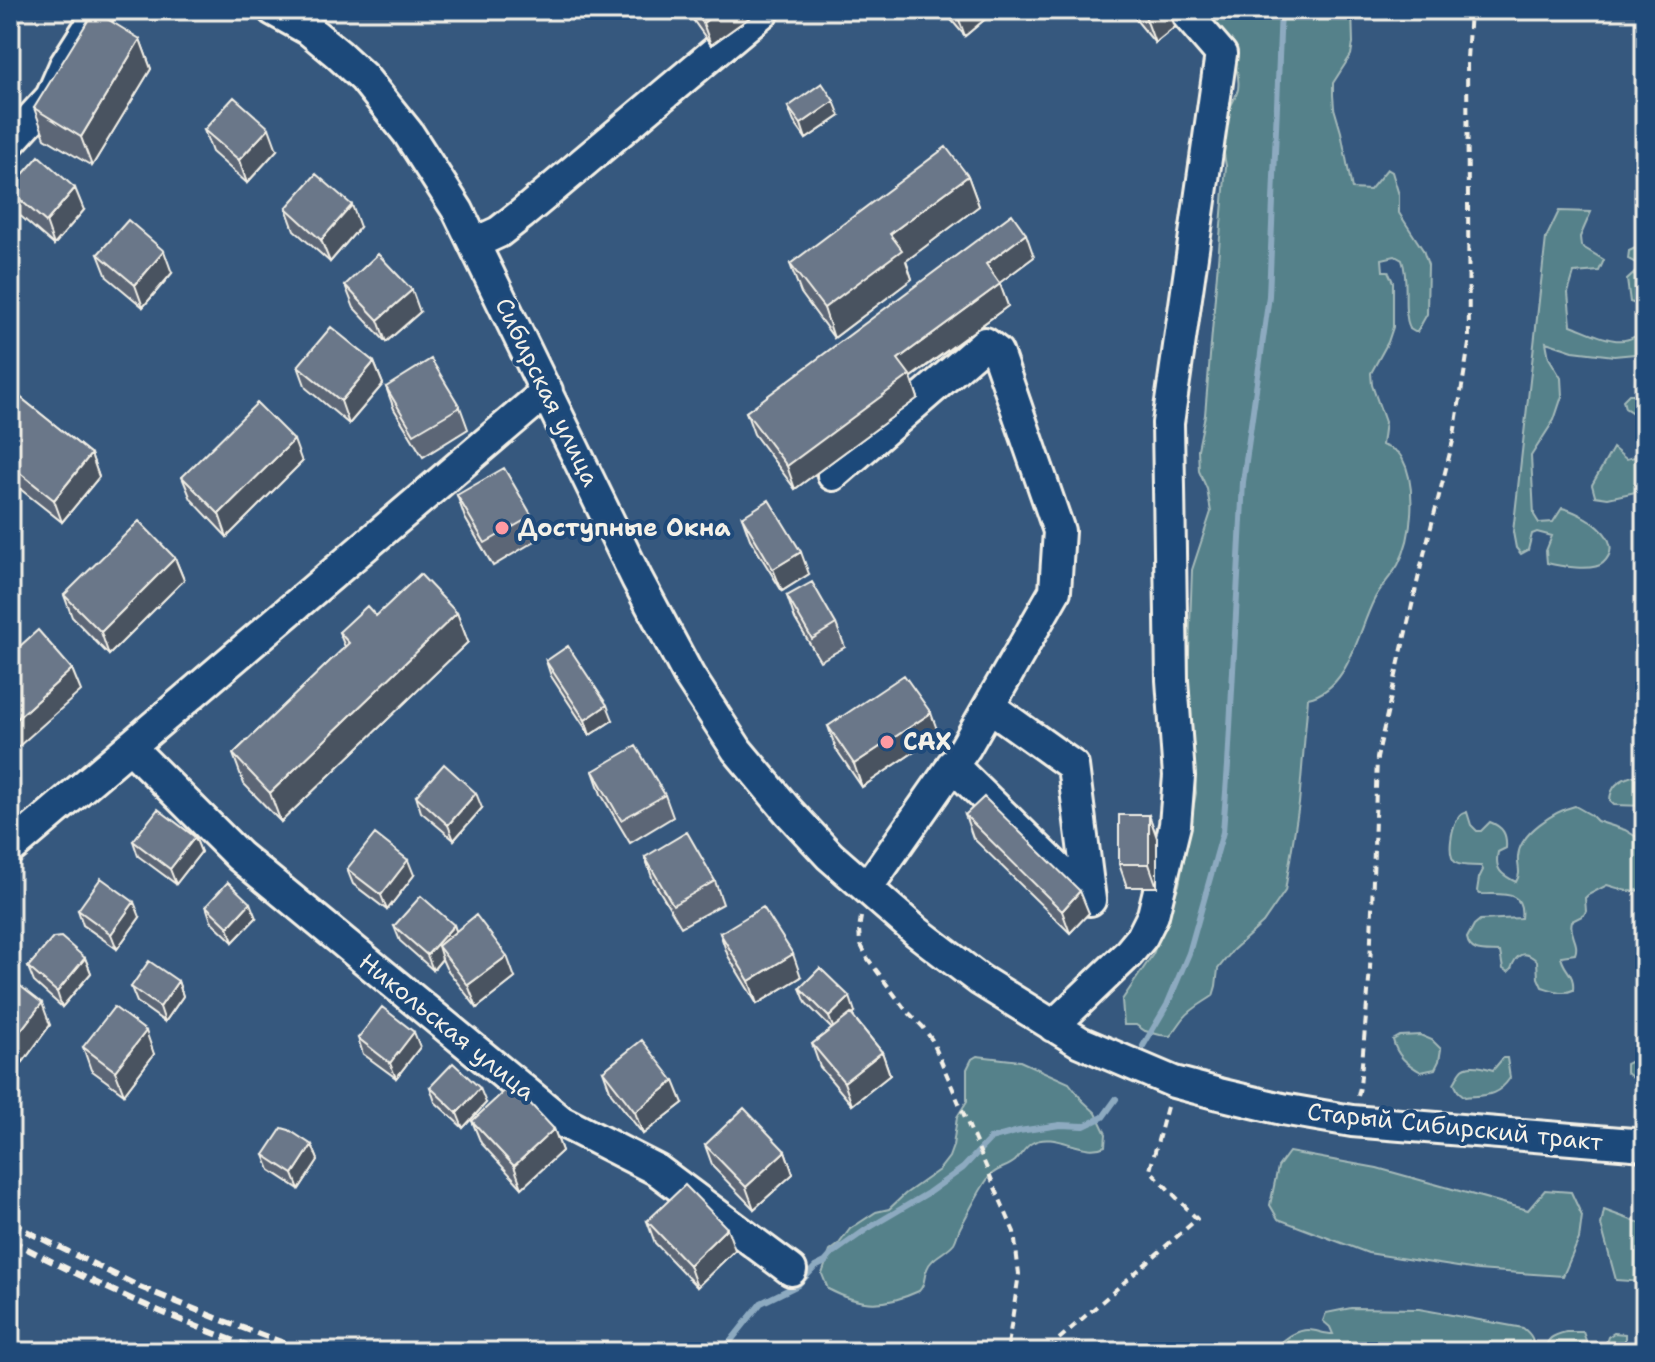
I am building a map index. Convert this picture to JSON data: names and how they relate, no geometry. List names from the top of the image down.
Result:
{
  "streets": {
    "street": ["Сибирская улица", "Никольская улица", "Старый Сибирский тракт"]
  },
  "crossings": [
    ["Сибирская улица", "Старый Сибирский тракт"]
  ],
  "places": ["Доступные Окна", "САХ"]
}
